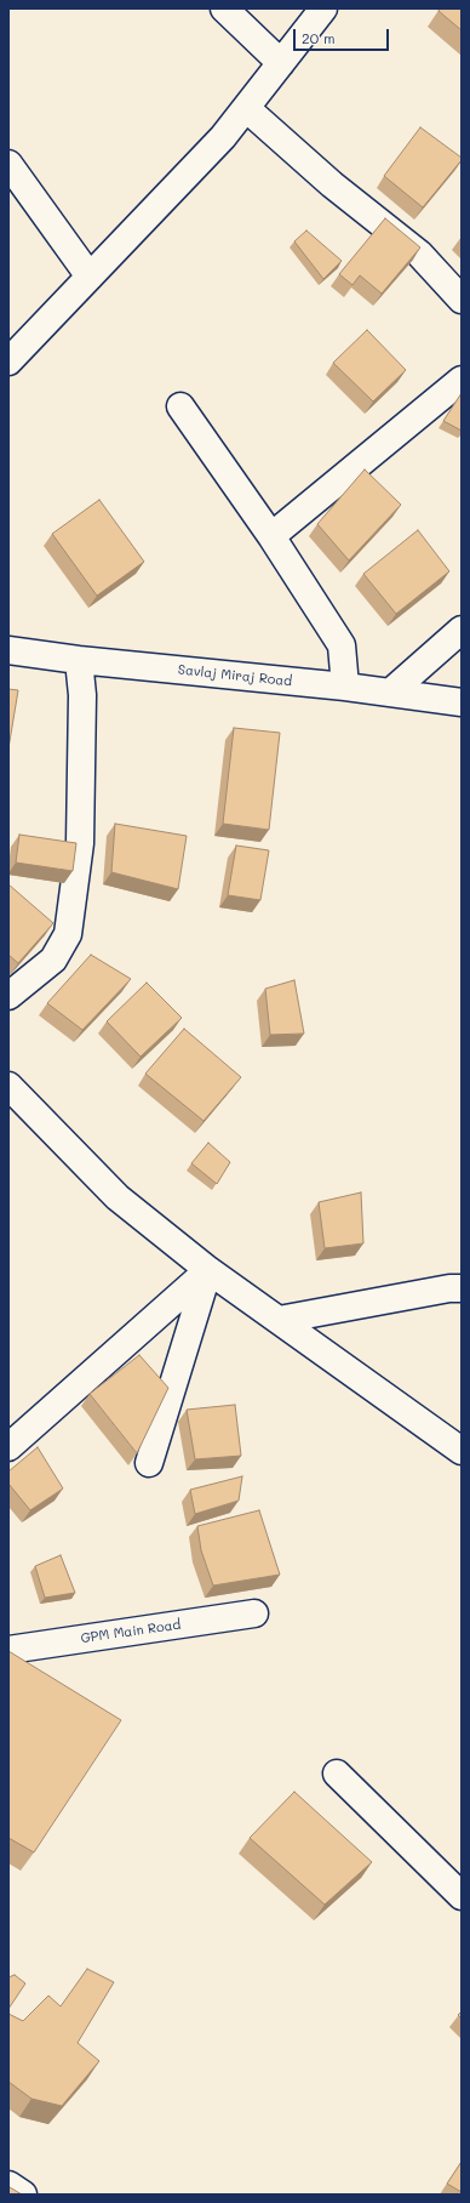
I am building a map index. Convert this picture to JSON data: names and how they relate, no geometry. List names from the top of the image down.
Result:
{
  "streets": {
    "street": ["Savlaj Miraj Road", "GPM Main Road"]
  },
  "scale_bar": "20 m"
}
